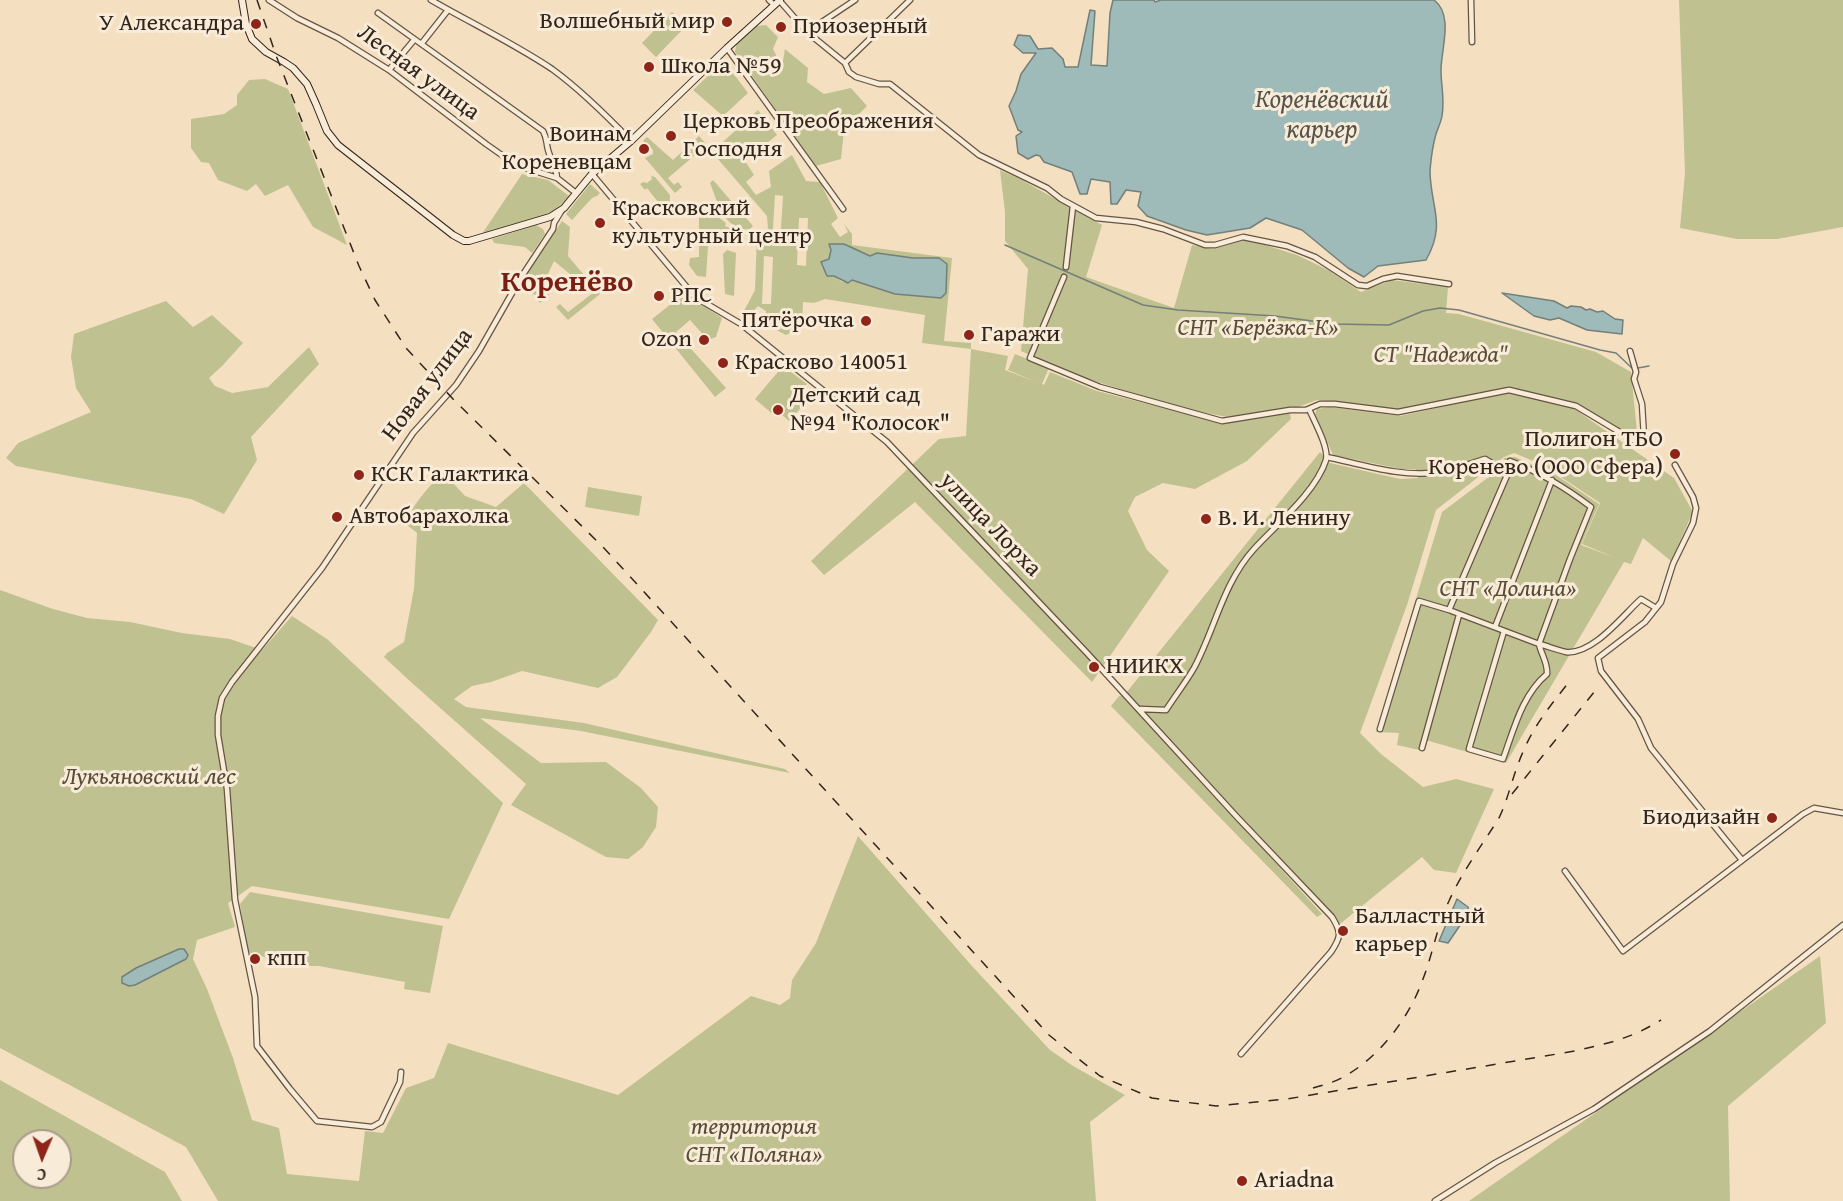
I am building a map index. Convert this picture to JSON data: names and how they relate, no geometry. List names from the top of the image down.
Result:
{
  "streets": {
    "main road": ["Новая улица"],
    "street": ["Лесная улица", "улица Лорха"]
  },
  "crossings": [
    ["Лесная улица", "Новая улица"],
    ["Новая улица", "улица Лорха"]
  ],
  "districts": ["Коренёво"],
  "water": ["Коренёвский карьер"],
  "parks": [
    "СНТ «Берёзка-К»",
    "СТ \"Надежда\"",
    "СНТ «Долина»",
    "Лукьяновский лес",
    "территория СНТ «Поляна»"
  ],
  "places": [
    "Волшебный мир",
    "У Александра",
    "Приозерный",
    "Школа №59",
    "Церковь Преображения Господня",
    "Воинам Кореневцам",
    "Красковский культурный центр",
    "РПС",
    "Пятёрочка",
    "Гаражи",
    "Ozon",
    "Красково 140051",
    "Детский сад №94 \"Колосок\"",
    "Полигон ТБО Коренево (ООО Сфера)",
    "КСК Галактика",
    "Автобарахолка",
    "В. И. Ленину",
    "НИИКХ",
    "Биодизайн",
    "Балластный карьер",
    "кпп",
    "Ariadna"
  ],
  "north": "bottom"
}
